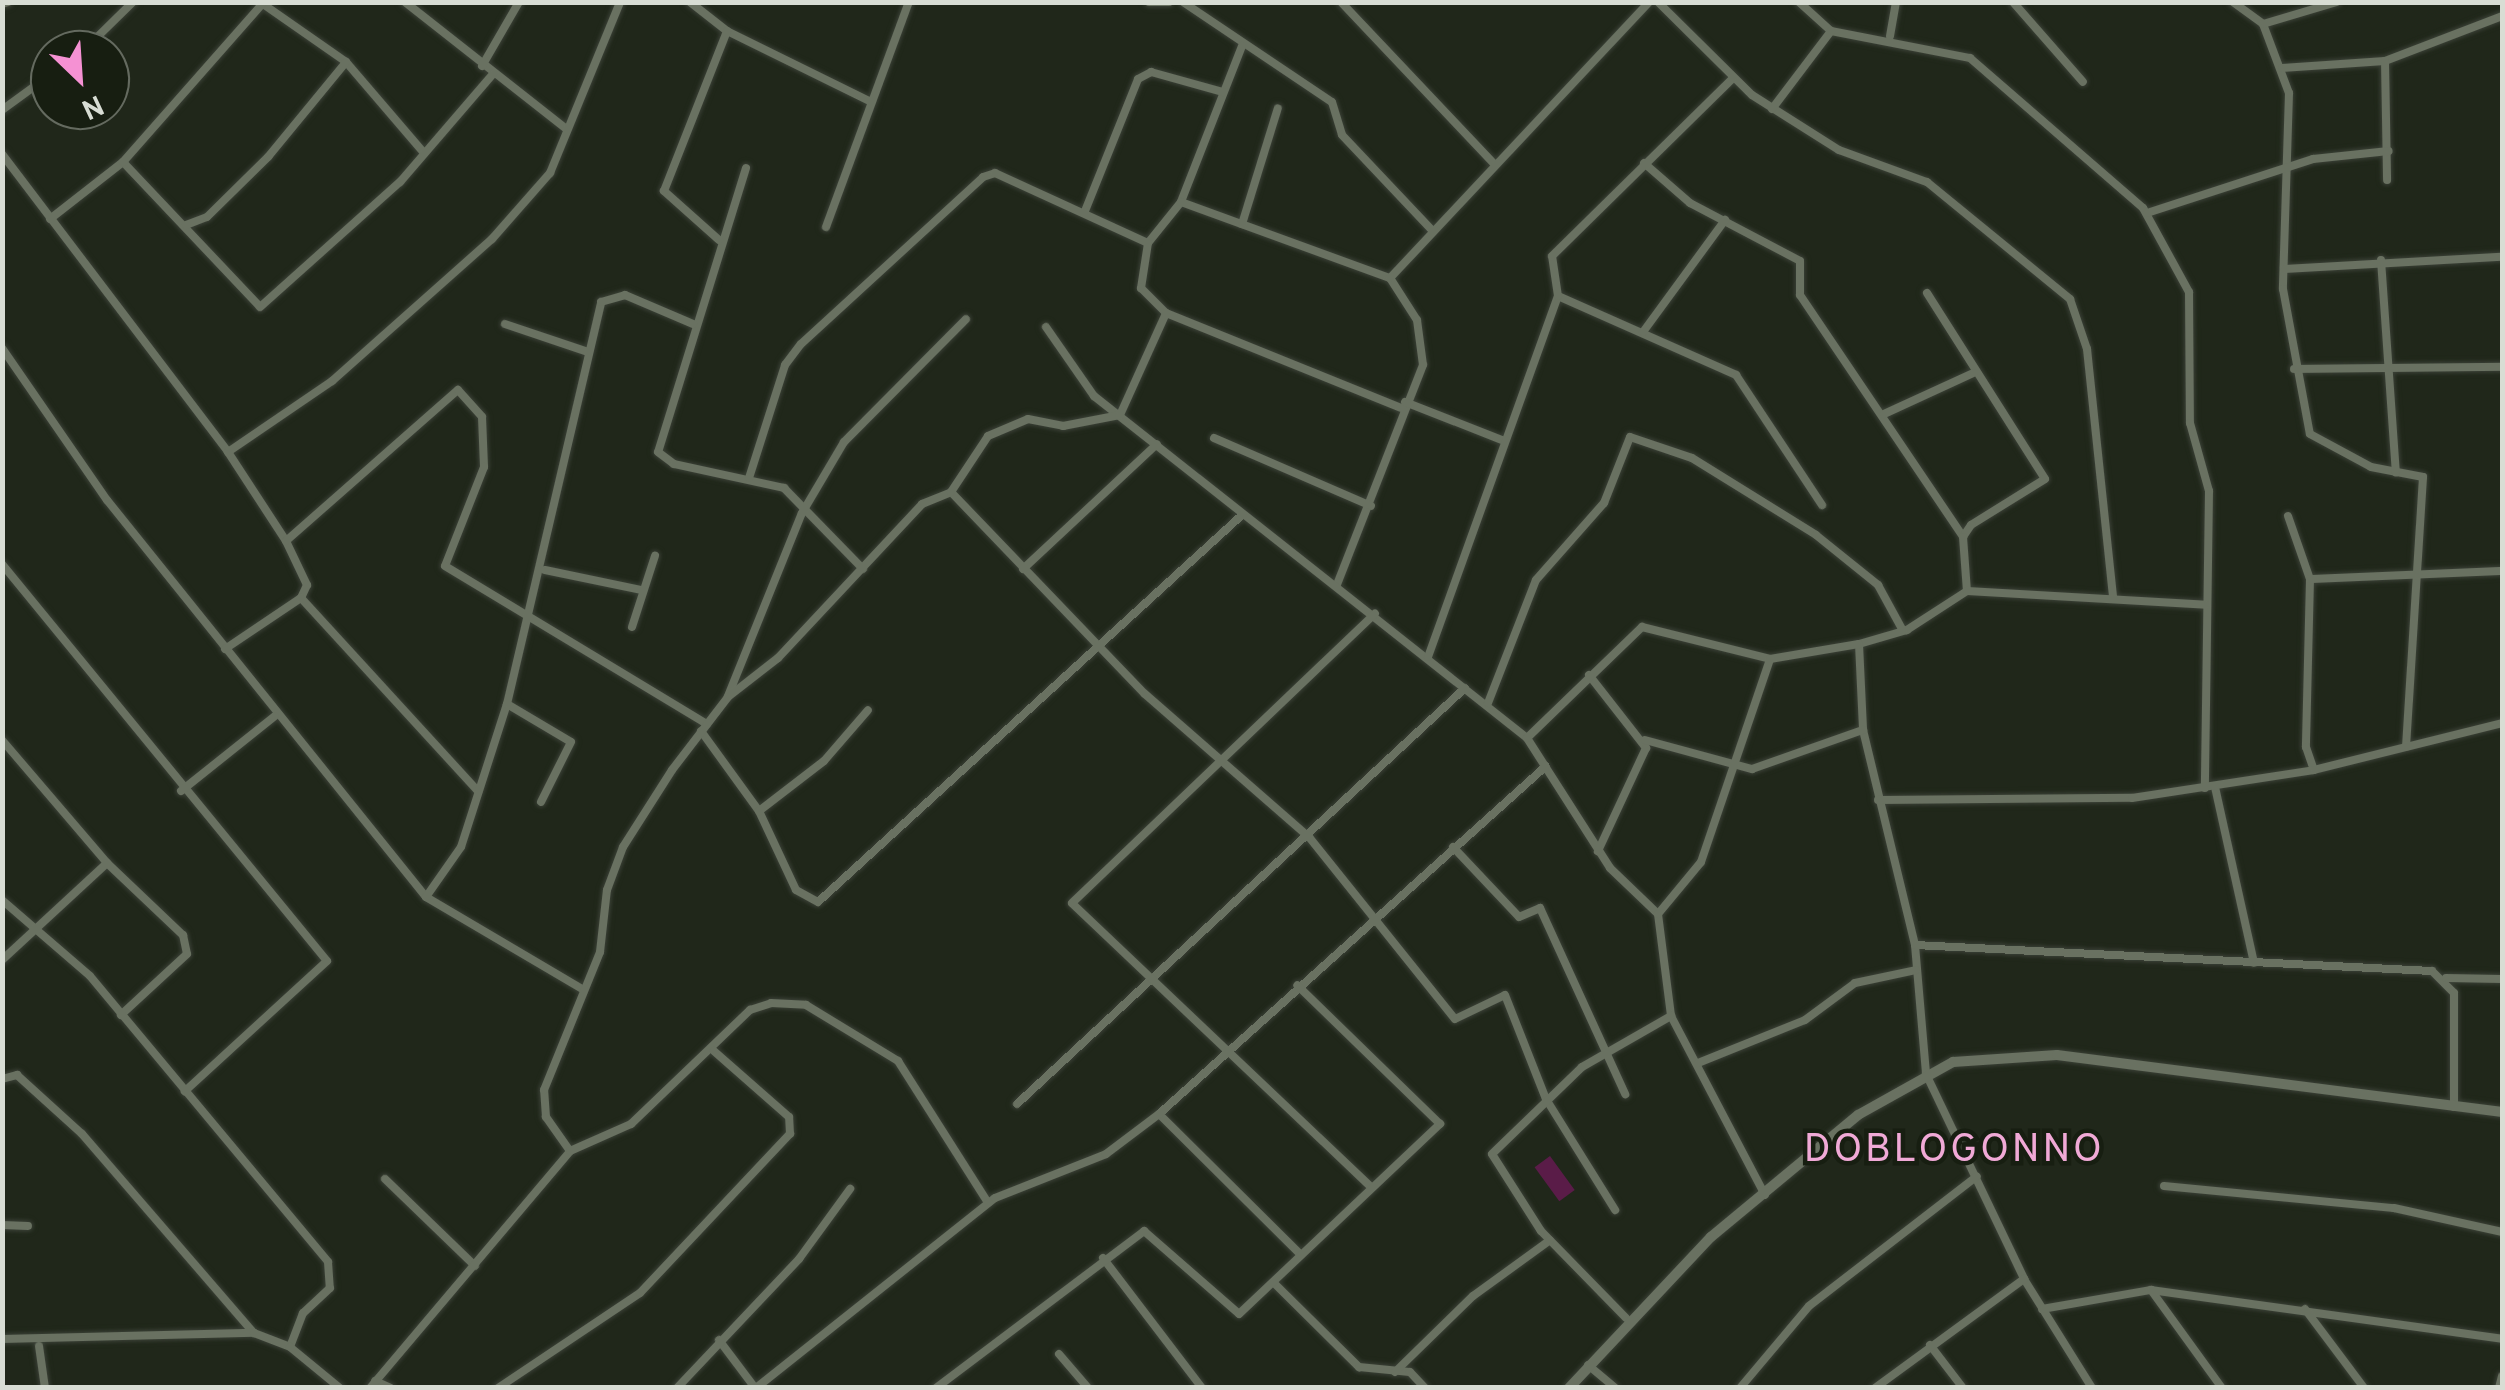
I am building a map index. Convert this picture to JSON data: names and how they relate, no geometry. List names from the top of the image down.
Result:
{
  "districts": ["DOBLOGONNO"],
  "north": "bottom right"
}
